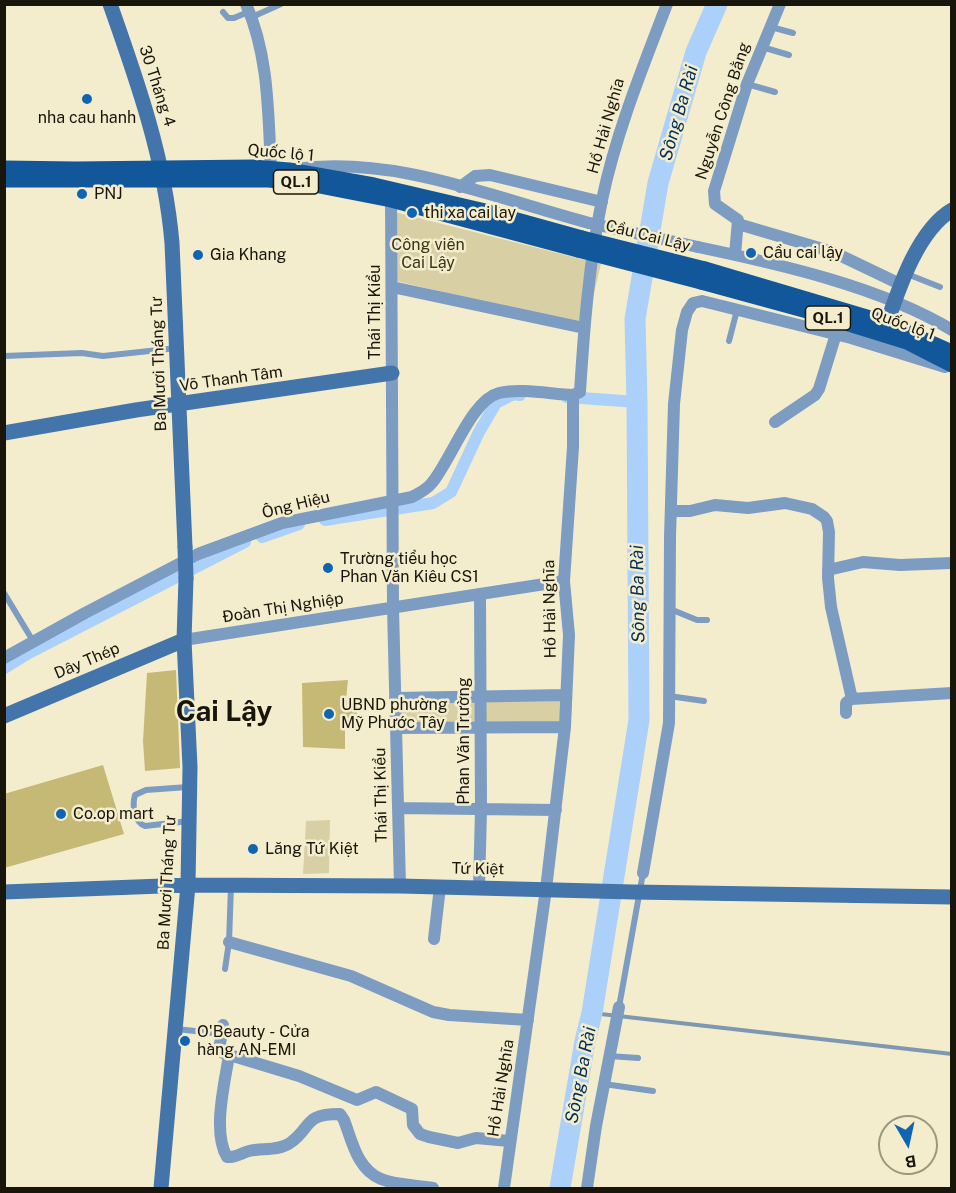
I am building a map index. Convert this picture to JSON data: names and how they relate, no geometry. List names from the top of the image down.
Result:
{
  "streets": {
    "main road": ["Quốc lộ 1", "QL.1", "Cầu Cai Lậy"],
    "street": [
      "30 Tháng 4",
      "Nguyễn Công Bằng",
      "Hồ Hải Nghĩa",
      "Thái Thị Kiểu",
      "Ba Mươi Tháng Tư",
      "Võ Thanh Tâm",
      "Ông Hiệu",
      "Đoàn Thị Nghiệp",
      "Dây Thép",
      "Phan Văn Trường",
      "Tứ Kiệt"
    ]
  },
  "crossings": [
    ["30 Tháng 4", "Quốc lộ 1"],
    ["30 Tháng 4", "Ba Mươi Tháng Tư"],
    ["Hồ Hải Nghĩa", "Ông Hiệu"],
    ["Hồ Hải Nghĩa", "Đoàn Thị Nghiệp"],
    ["Hồ Hải Nghĩa", "Tứ Kiệt"],
    ["Quốc lộ 1", "Cầu Cai Lậy"],
    ["Quốc lộ 1", "Thái Thị Kiểu"],
    ["Quốc lộ 1", "Ba Mươi Tháng Tư"],
    ["Thái Thị Kiểu", "Võ Thanh Tâm"],
    ["Thái Thị Kiểu", "Ông Hiệu"],
    ["Thái Thị Kiểu", "Đoàn Thị Nghiệp"],
    ["Thái Thị Kiểu", "Tứ Kiệt"],
    ["Ba Mươi Tháng Tư", "Võ Thanh Tâm"],
    ["Ba Mươi Tháng Tư", "Đoàn Thị Nghiệp"],
    ["Ba Mươi Tháng Tư", "Dây Thép"],
    ["Ba Mươi Tháng Tư", "Tứ Kiệt"],
    ["Đoàn Thị Nghiệp", "Dây Thép"],
    ["Đoàn Thị Nghiệp", "Phan Văn Trường"],
    ["Phan Văn Trường", "Tứ Kiệt"]
  ],
  "districts": ["Cai Lậy"],
  "water": ["Sông Ba Rài"],
  "parks": ["Công viên Cai Lậy"],
  "places": [
    "nha cau hanh",
    "PNJ",
    "thi xa cai lay",
    "Cầu cai lậy",
    "Gia Khang",
    "Trường tiểu học Phan Văn Kiêu CS1",
    "UBND phường Mỹ Phước Tây",
    "Co.op mart",
    "Lăng Tứ Kiệt",
    "O'Beauty - Cửa hàng AN-EMI"
  ],
  "north": "bottom"
}
